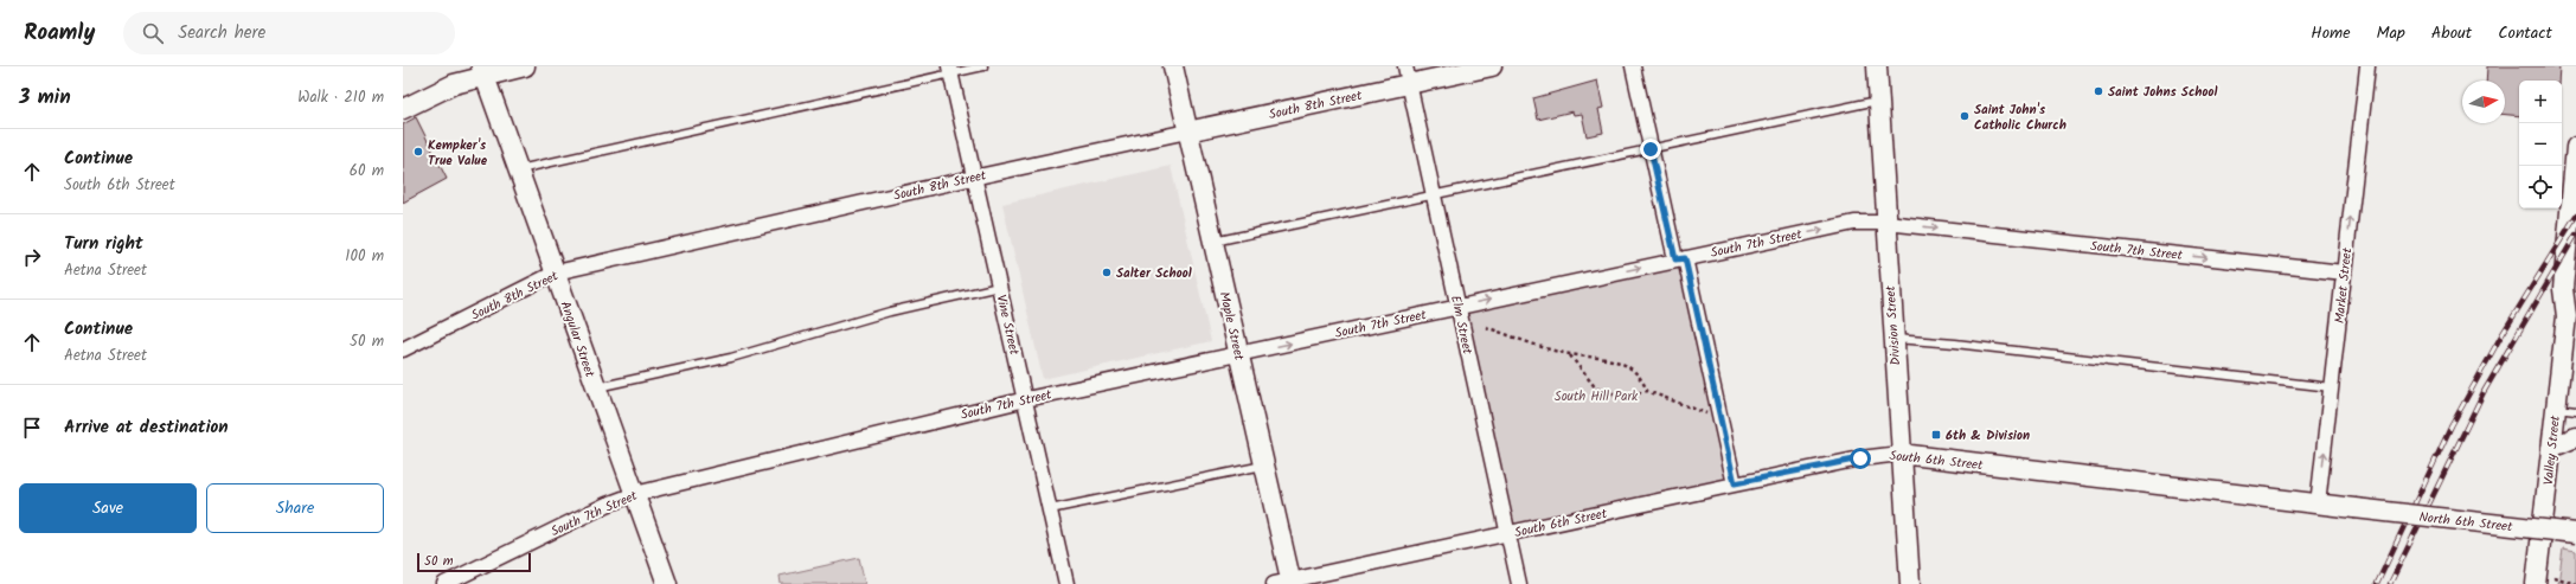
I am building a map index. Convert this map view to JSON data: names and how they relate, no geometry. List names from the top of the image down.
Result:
{
  "streets": {
    "street": [
      "South 8th Street",
      "South 7th Street",
      "Market Street",
      "Vine Street",
      "Elm Street",
      "Maple Street",
      "Division Street",
      "Angular Street",
      "Valley Street",
      "South 6th Street",
      "North 6th Street"
    ]
  },
  "crossings": [
    ["South 8th Street", "Vine Street"],
    ["South 8th Street", "Elm Street"],
    ["South 8th Street", "Maple Street"],
    ["South 8th Street", "Angular Street"],
    ["South 7th Street", "Market Street"],
    ["South 7th Street", "Vine Street"],
    ["South 7th Street", "Elm Street"],
    ["South 7th Street", "Maple Street"],
    ["South 7th Street", "Division Street"],
    ["South 7th Street", "Angular Street"],
    ["Market Street", "South 6th Street"],
    ["Elm Street", "South 6th Street"],
    ["Maple Street", "South 6th Street"],
    ["Division Street", "South 6th Street"],
    ["South 6th Street", "North 6th Street"]
  ],
  "one_way": ["South 7th Street", "Market Street"],
  "parks": ["South Hill Park"],
  "places": {
    "other": [
      "Saint Johns School",
      "Saint John's Catholic Church",
      "Kempker's True Value",
      "Salter School"
    ],
    "transit": ["6th & Division"]
  },
  "scale_bar": "50 m",
  "north": "right",
  "page": {
    "header": "Roamly",
    "search": "Search here",
    "nav": [
      "Home",
      "Map",
      "About",
      "Contact"
    ],
    "heading": ["3 min", "Walk · 210 m"],
    "map_buttons": ["+", "−"],
    "list": [
      ["Continue", "South 6th Street", "60 m"],
      ["Turn right", "Aetna Street", "100 m"],
      ["Continue", "Aetna Street", "50 m"],
      "Arrive at destination"
    ],
    "buttons": ["Save", "Share"],
    "scale": "50 m"
  }
}
